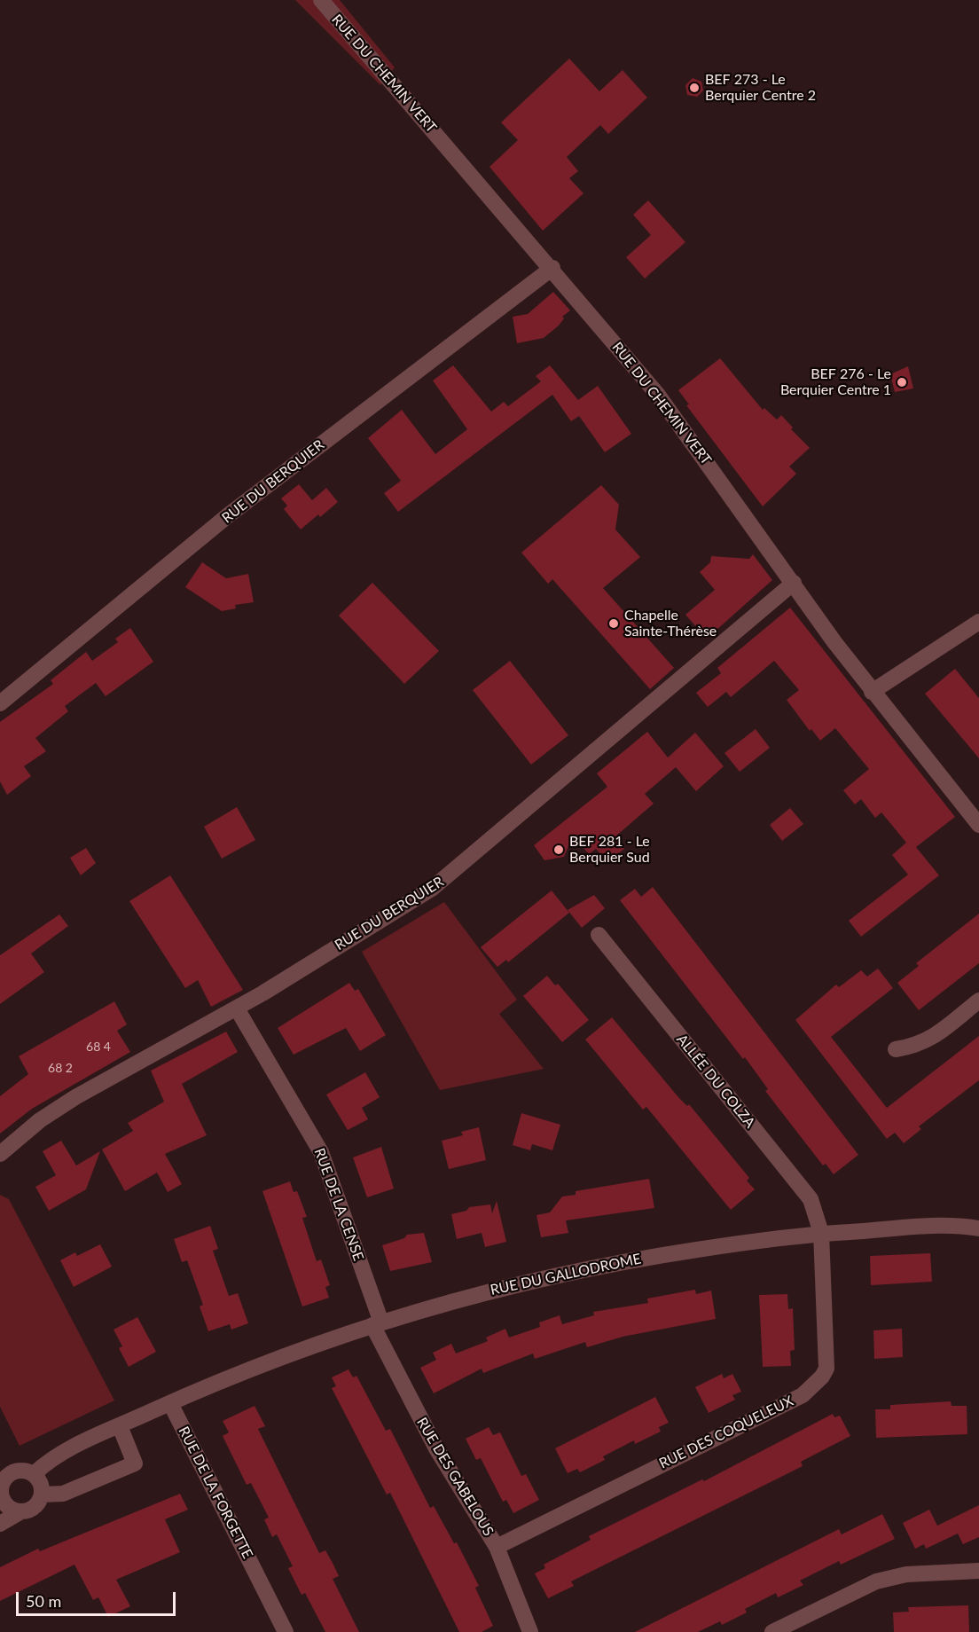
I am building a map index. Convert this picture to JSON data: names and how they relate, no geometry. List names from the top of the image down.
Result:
{
  "streets": {
    "street": [
      "RUE DU CHEMIN VERT",
      "RUE DU BERQUIER",
      "ALLÉE DU COLZA",
      "RUE DE LA CENSE",
      "RUE DU GALLODROME",
      "RUE DES COQUELEUX",
      "RUE DES GABELOUS",
      "RUE DE LA FORGETTE"
    ]
  },
  "crossings": [
    ["RUE DU CHEMIN VERT", "RUE DU BERQUIER"],
    ["RUE DU BERQUIER", "RUE DE LA CENSE"],
    ["ALLÉE DU COLZA", "RUE DU GALLODROME"],
    ["ALLÉE DU COLZA", "RUE DES COQUELEUX"],
    ["RUE DE LA CENSE", "RUE DU GALLODROME"],
    ["RUE DE LA CENSE", "RUE DES GABELOUS"],
    ["RUE DU GALLODROME", "RUE DES COQUELEUX"],
    ["RUE DU GALLODROME", "RUE DES GABELOUS"],
    ["RUE DU GALLODROME", "RUE DE LA FORGETTE"],
    ["RUE DES COQUELEUX", "RUE DES GABELOUS"]
  ],
  "places": [
    "BEF 273 - Le Berquier Centre 2",
    "BEF 276 - Le Berquier Centre 1",
    "Chapelle Sainte-Thérèse",
    "BEF 281 - Le Berquier Sud"
  ],
  "house_numbers": ["68 4", "68 2"],
  "scale_bar": "50 m"
}
